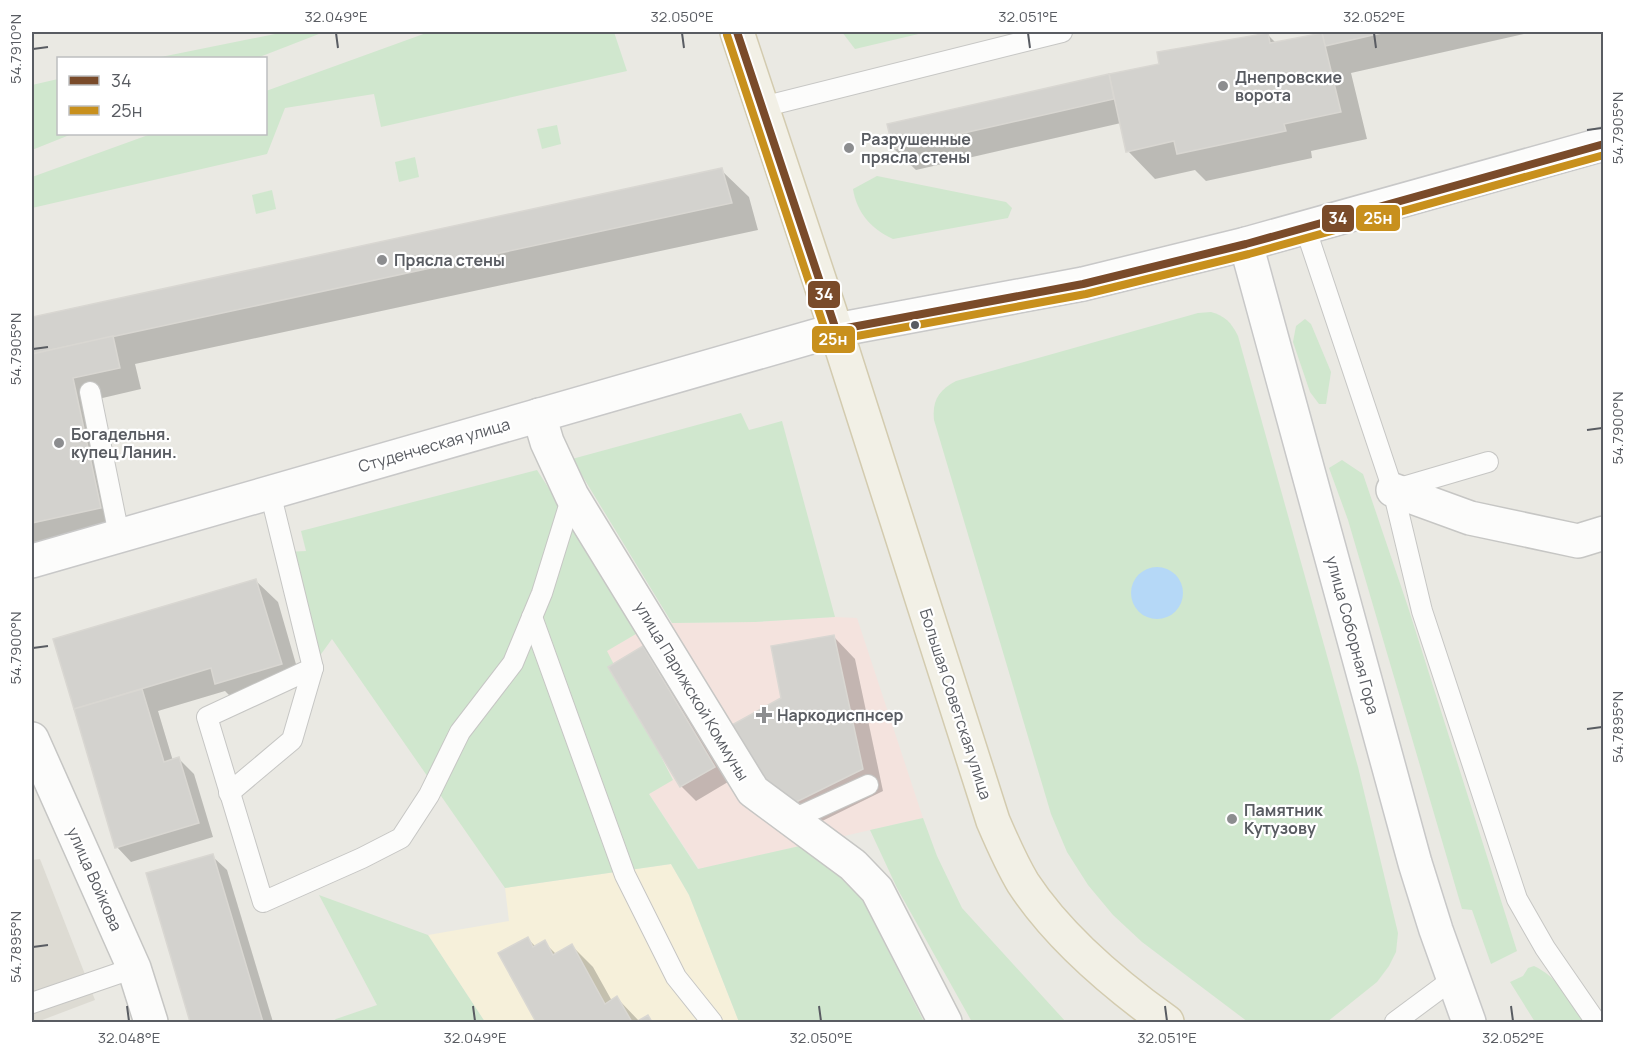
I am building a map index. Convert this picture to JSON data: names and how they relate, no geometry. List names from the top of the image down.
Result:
{
  "streets": {
    "main road": [
      "Студенческая улица",
      "улица Соборная Гора",
      "улица Парижской Коммуны",
      "Большая Советская улица",
      "улица Войкова"
    ]
  },
  "crossings": [
    ["Студенческая улица", "улица Соборная Гора"],
    ["Студенческая улица", "улица Парижской Коммуны"],
    ["Студенческая улица", "Большая Советская улица"]
  ],
  "places": {
    "other": [
      "Днепровские ворота",
      "Разрушенные прясла стены",
      "Прясла стены",
      "Богадельня. купец Ланин.",
      "Памятник Кутузову"
    ],
    "health": ["Наркодиспнсер"]
  },
  "lines": ["transit line 34", "transit line 25н"],
  "legend": ["34", "25н"],
  "coordinates": [
    "32.049°E",
    "32.050°E",
    "32.051°E",
    "32.052°E",
    "54.7910°N",
    "54.7905°N",
    "54.7900°N",
    "54.7895°N",
    "32.048°E"
  ]
}
